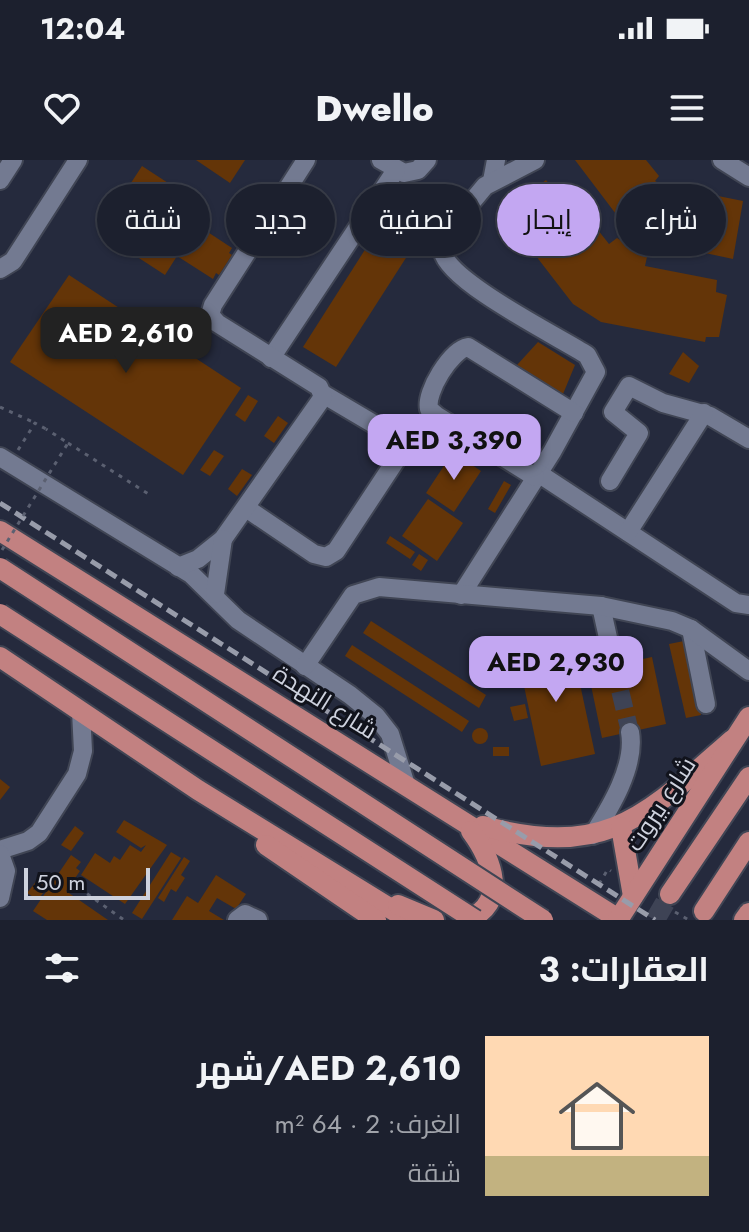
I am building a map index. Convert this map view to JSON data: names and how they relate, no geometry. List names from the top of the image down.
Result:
{
  "streets": {
    "main road": ["شارع النهدة", "شارع بيروت"]
  },
  "crossings": [
    ["شارع النهدة", "شارع بيروت"]
  ],
  "scale_bar": "50 m",
  "page": {
    "status": "12:04",
    "header": "Dwello",
    "chip": [
      "شراء",
      "إيجار",
      "تصفية",
      "جديد",
      "شقة"
    ],
    "price": ["AED 2,610", "AED 3,390", "AED 2,930"],
    "scale": "50 m",
    "heading": "العقارات: 3",
    "list": [
      {
        "name": "AED 2,610/شهر",
        "note": "الغرف: 2 · 64 m² · شقة"
      }
    ]
  }
}
